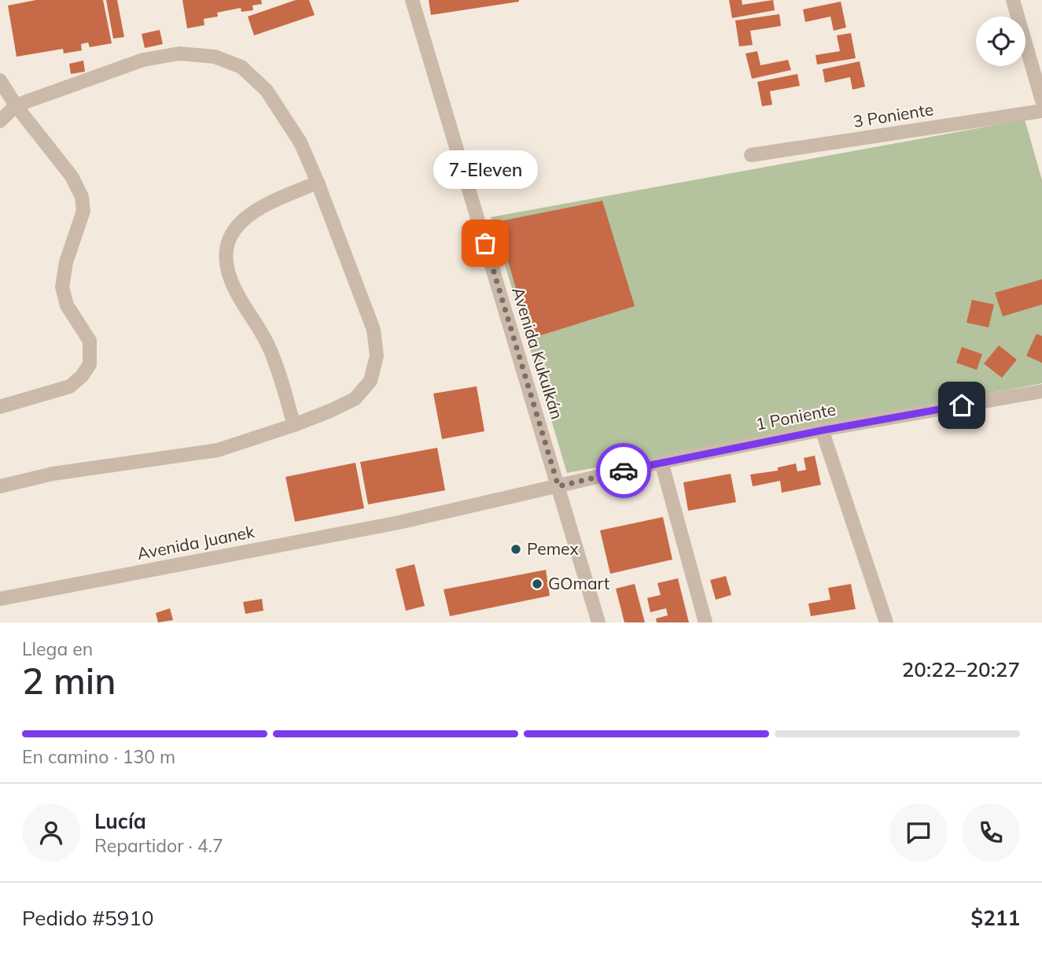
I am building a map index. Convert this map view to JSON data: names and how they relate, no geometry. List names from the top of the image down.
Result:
{
  "streets": {
    "street": [
      "3 Poniente",
      "Avenida Kukulkán",
      "1 Poniente",
      "Avenida Juanek"
    ]
  },
  "crossings": [
    ["Avenida Kukulkán", "1 Poniente"],
    ["Avenida Kukulkán", "Avenida Juanek"],
    ["1 Poniente", "Avenida Juanek"]
  ],
  "places": ["7-Eleven", "Pemex", "GOmart"],
  "page": {
    "bubble": "7-Eleven",
    "heading": ["2 min", "Llega en", "20:22–20:27"],
    "panel": [
      "Lucía",
      "Repartidor · 4.7",
      "Pedido #5910",
      "$211"
    ],
    "bar": "En camino · 130 m"
  }
}
